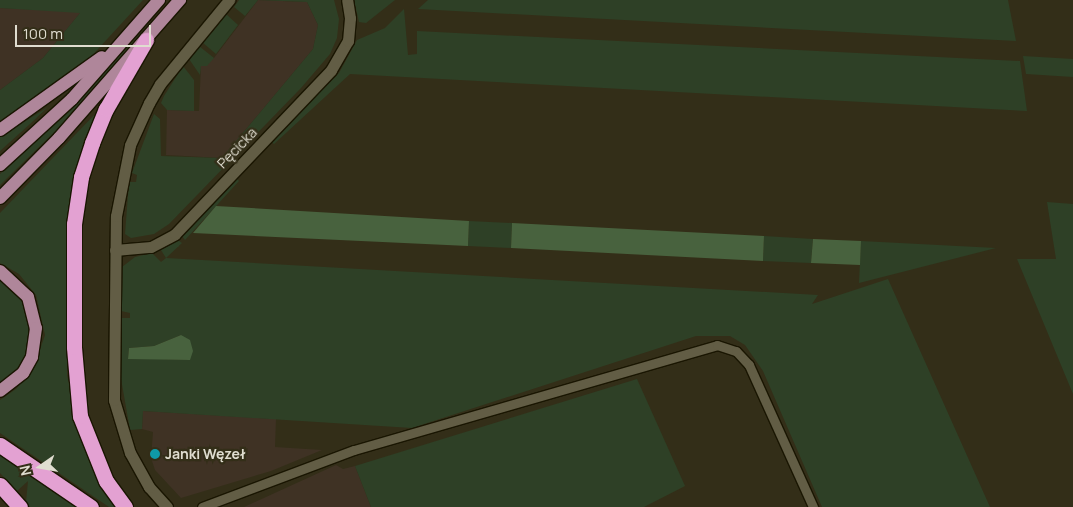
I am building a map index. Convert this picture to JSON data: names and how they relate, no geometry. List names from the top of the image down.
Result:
{
  "streets": {
    "street": ["Pęcicka"]
  },
  "places": ["Janki Węzeł"],
  "scale_bar": "100 m",
  "north": "left"
}
